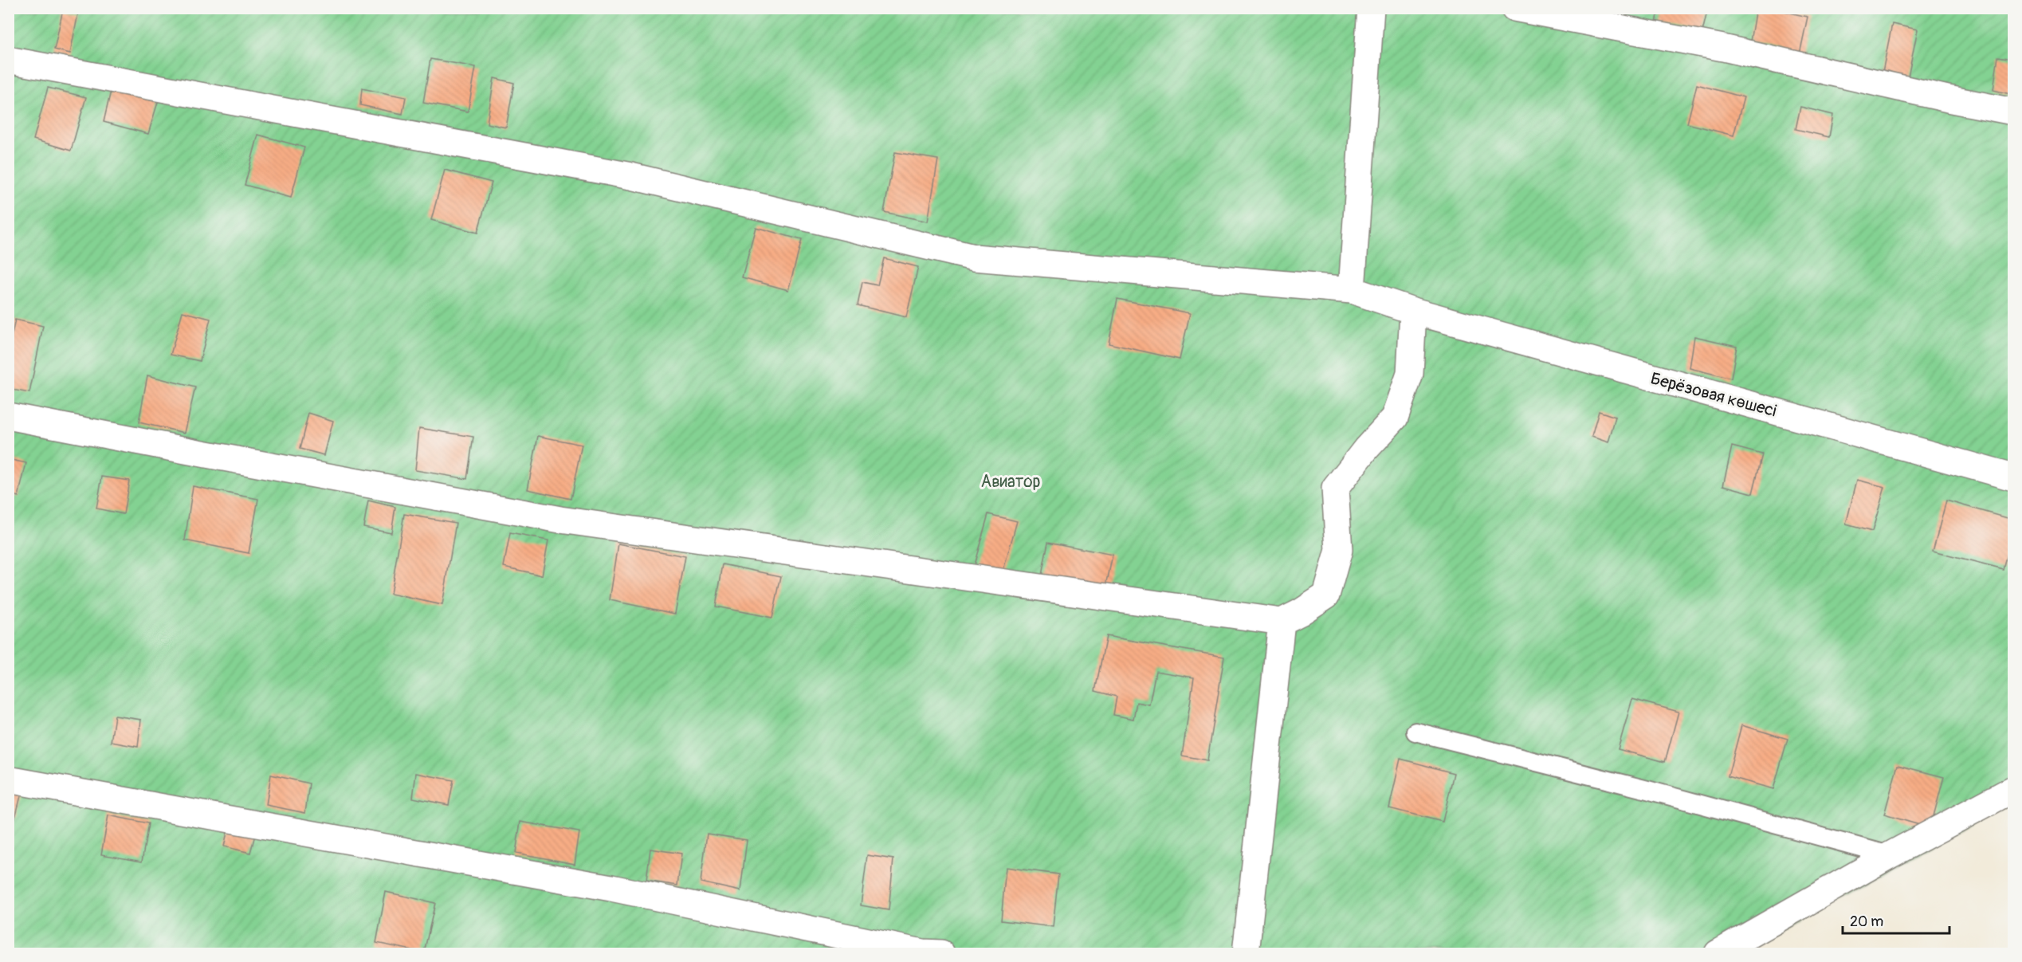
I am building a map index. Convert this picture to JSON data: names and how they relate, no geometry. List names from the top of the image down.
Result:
{
  "streets": {
    "street": ["Берёзовая көшесі"]
  },
  "parks": ["Авиатор"],
  "scale_bar": "20 m"
}
